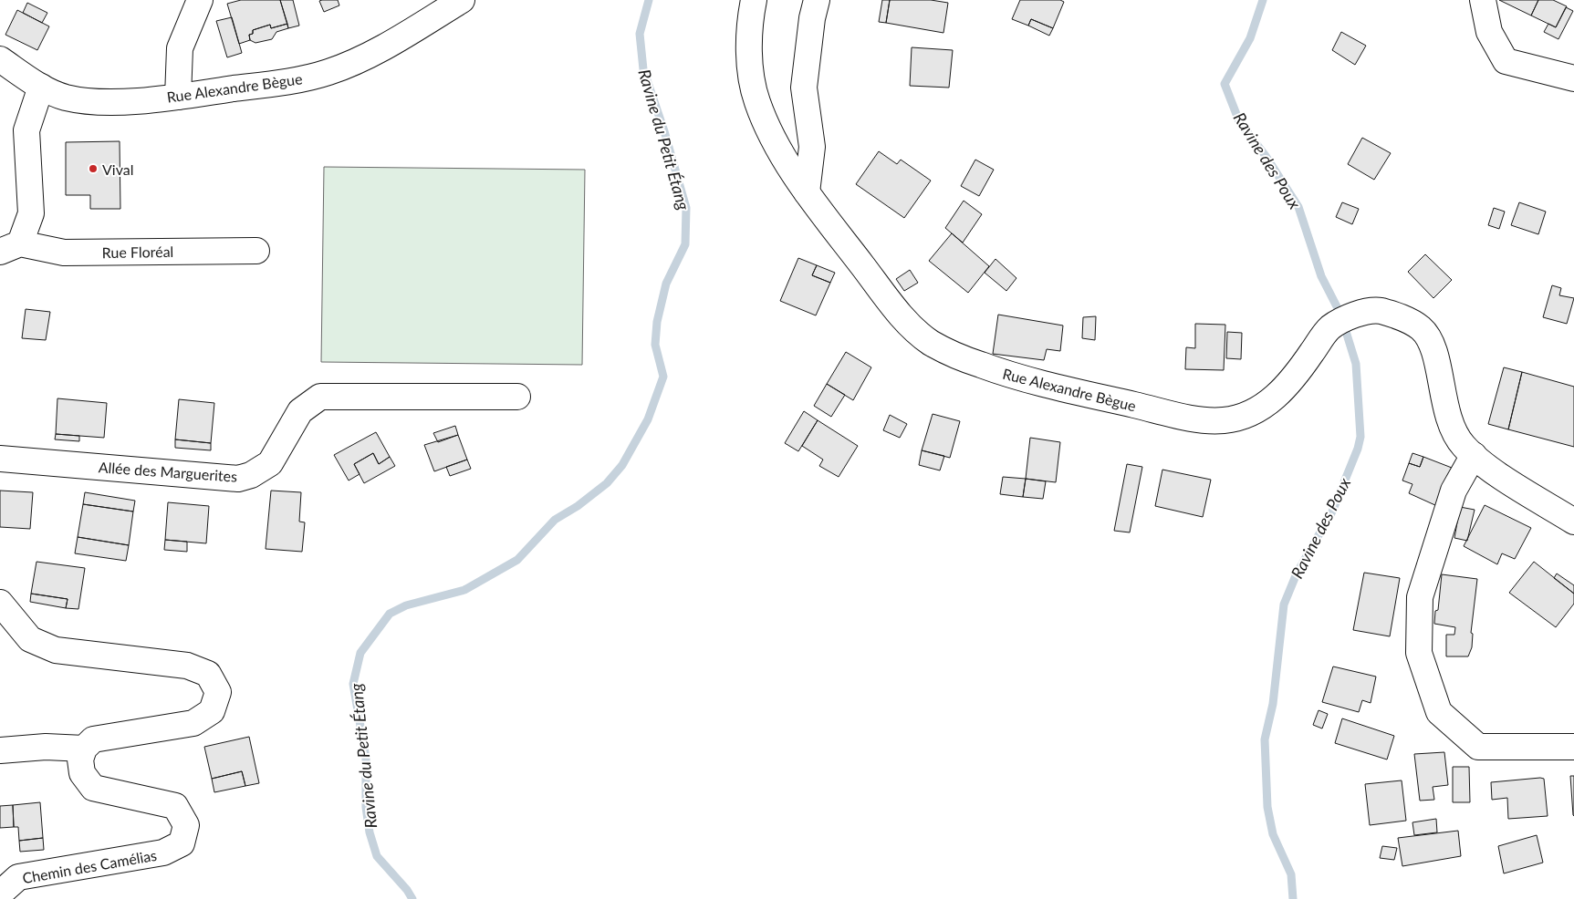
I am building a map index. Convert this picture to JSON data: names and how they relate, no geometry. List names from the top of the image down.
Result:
{
  "streets": {
    "street": [
      "Rue Alexandre Bègue",
      "Rue Floréal",
      "Allée des Marguerites",
      "Chemin des Camélias"
    ]
  },
  "crossings": [
    ["Rue Alexandre Bègue", "Rue Floréal"]
  ],
  "water": ["Ravine du Petit Étang", "Ravine des Poux"],
  "places": ["Vival"]
}
